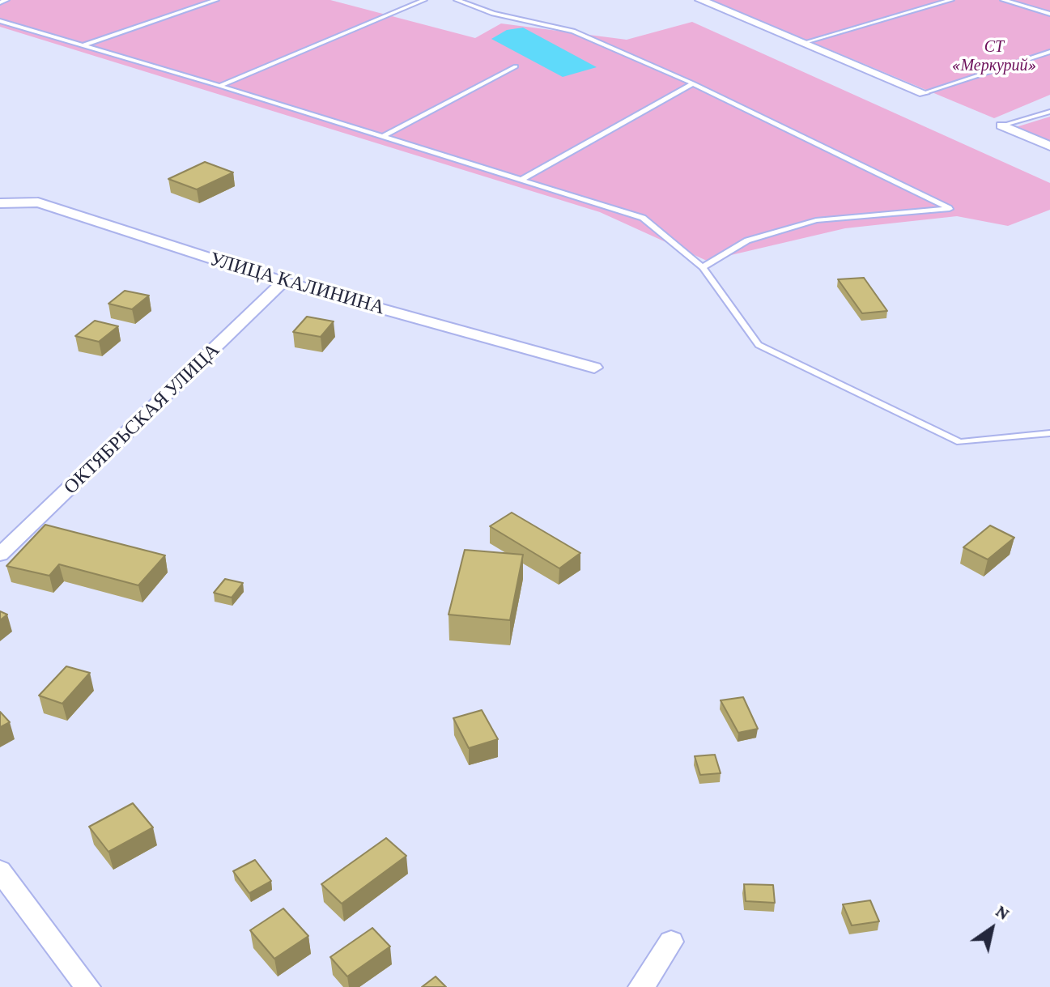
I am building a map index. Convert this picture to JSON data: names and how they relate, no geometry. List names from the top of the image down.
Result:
{
  "streets": {
    "street": ["УЛИЦА КАЛИНИНА", "ОКТЯБРЬСКАЯ УЛИЦА"]
  },
  "crossings": [
    ["УЛИЦА КАЛИНИНА", "ОКТЯБРЬСКАЯ УЛИЦА"]
  ],
  "parks": ["СТ «Меркурий»"],
  "north": "top right"
}
